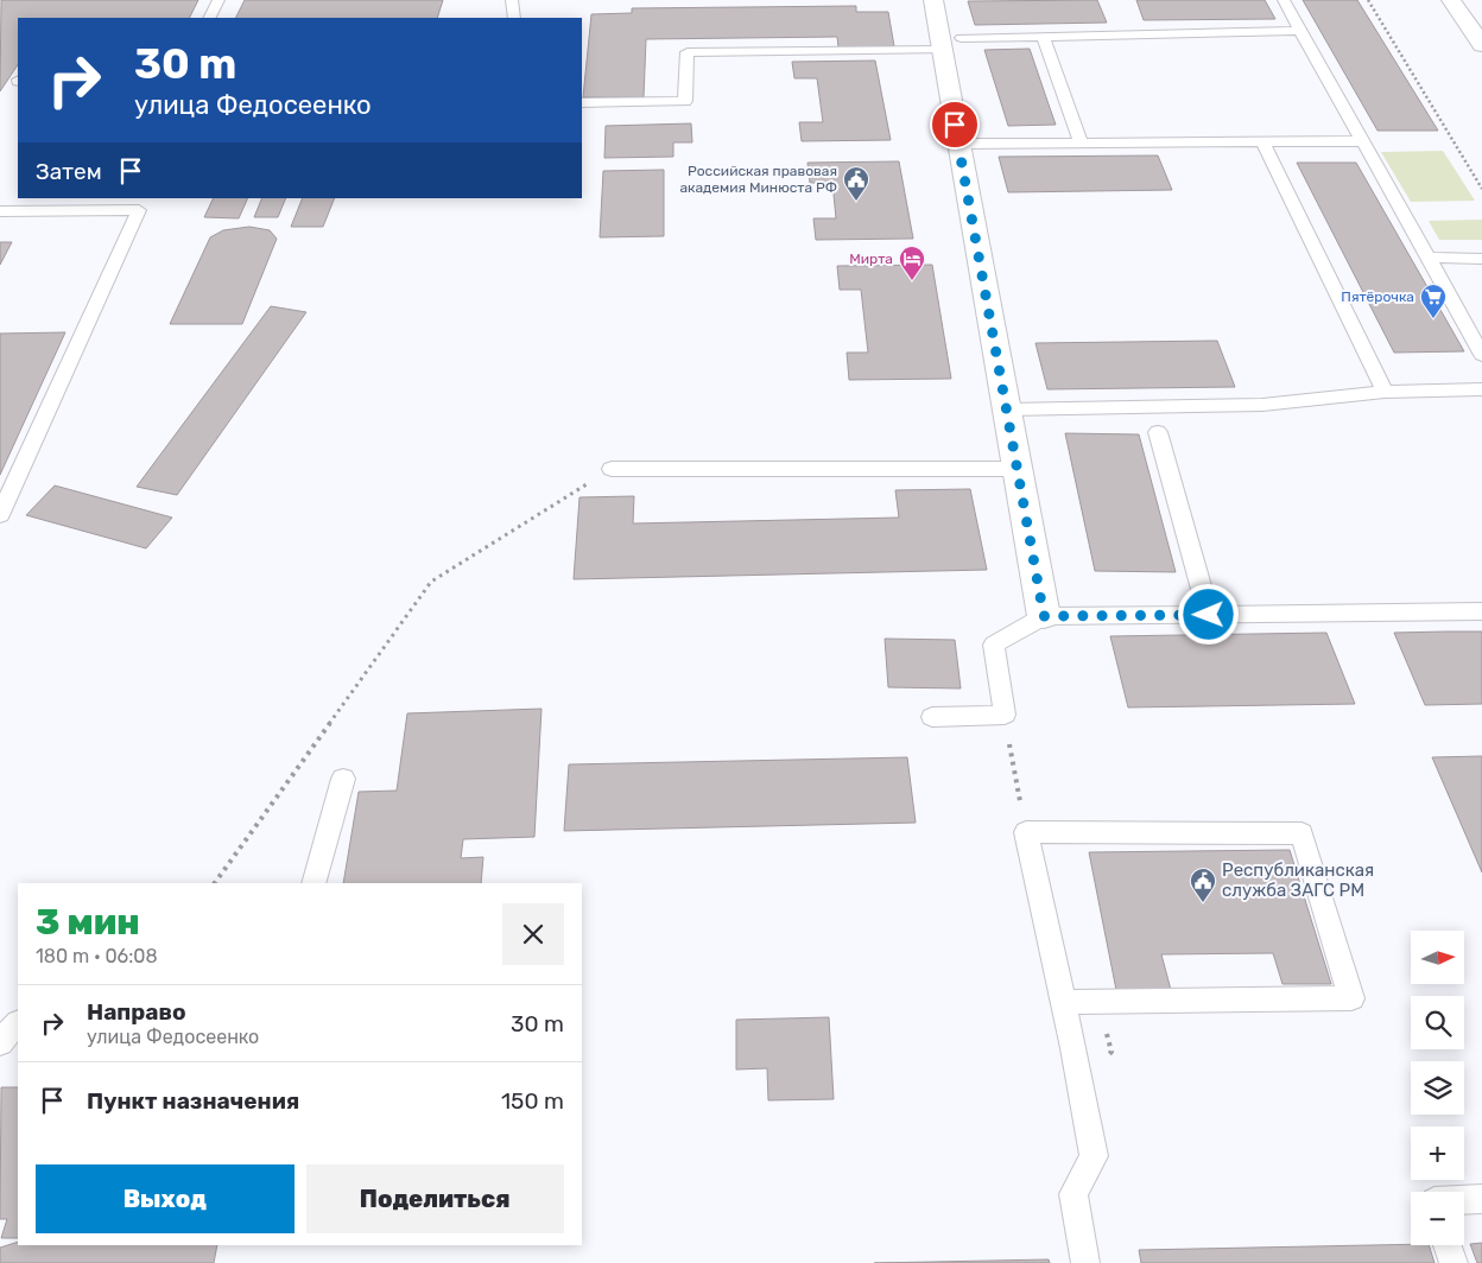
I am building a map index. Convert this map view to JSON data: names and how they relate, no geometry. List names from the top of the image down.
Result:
{
  "places": {
    "public building": ["Российская правовая академия Минюста РФ", "Республиканская служба ЗАГС РМ"],
    "hotel": ["Мирта"],
    "supermarket": ["Пятёрочка"]
  },
  "north": "right",
  "page": {
    "turn": ["30 m", "улица Федосеенко"],
    "then": "Затем",
    "heading": ["3 мин", "180 m · 06:08"],
    "map_buttons": ["+", "−"],
    "list": [
      {
        "name": "Направо",
        "note": "улица Федосеенко",
        "value": "30 m"
      },
      {
        "name": "Пункт назначения",
        "value": "150 m"
      }
    ],
    "buttons": ["Выход", "Поделиться"]
  }
}
